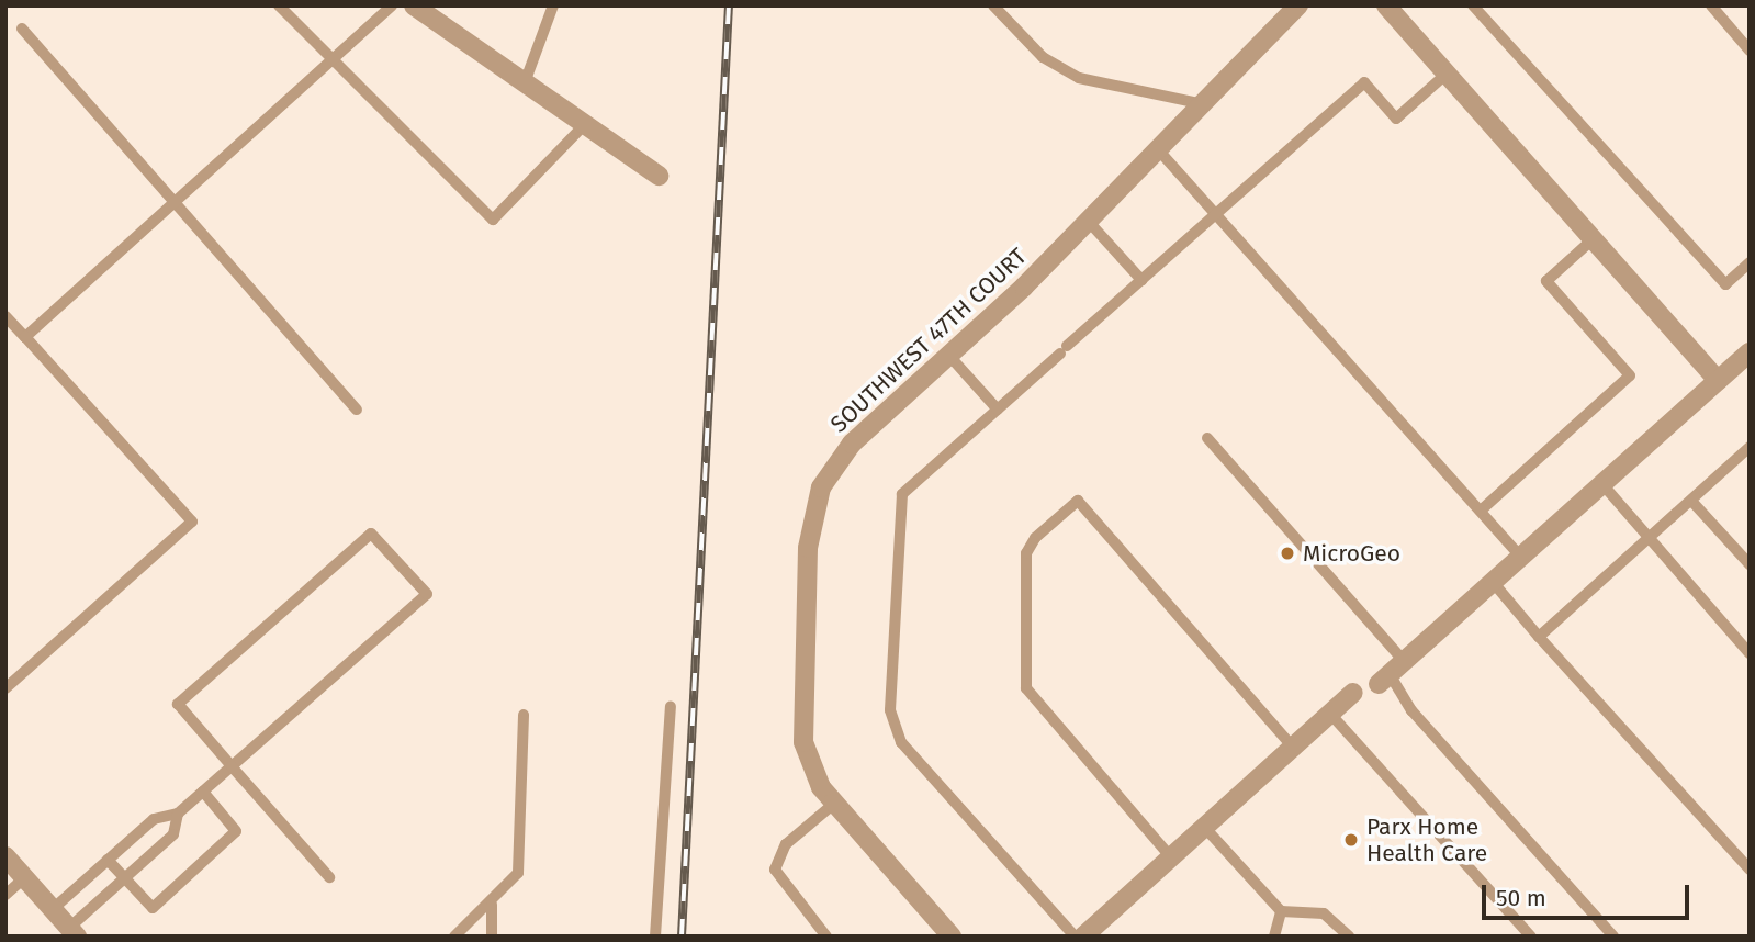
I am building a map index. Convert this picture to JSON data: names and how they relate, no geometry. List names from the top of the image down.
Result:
{
  "streets": {
    "street": ["SOUTHWEST 47TH COURT"]
  },
  "places": ["MicroGeo", "Parx Home Health Care"],
  "scale_bar": "50 m"
}
